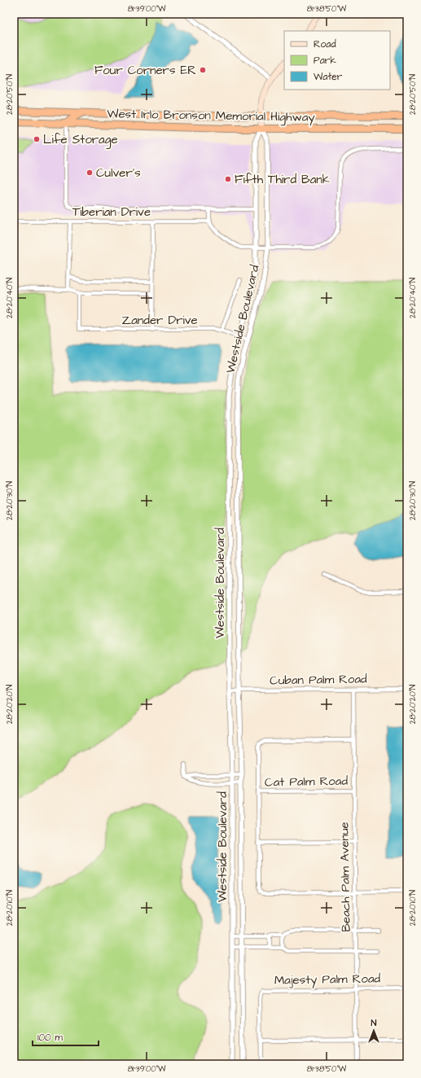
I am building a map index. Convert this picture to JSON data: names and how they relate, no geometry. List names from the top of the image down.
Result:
{
  "streets": {
    "highway": ["West Irlo Bronson Memorial Highway"],
    "street": [
      "Tiberian Drive",
      "Westside Boulevard",
      "Zander Drive",
      "Cuban Palm Road",
      "Cat Palm Road",
      "Beach Palm Avenue",
      "Majesty Palm Road"
    ]
  },
  "crossings": [
    ["West Irlo Bronson Memorial Highway", "Westside Boulevard"],
    ["Westside Boulevard", "Zander Drive"],
    ["Westside Boulevard", "Cuban Palm Road"],
    ["Cuban Palm Road", "Beach Palm Avenue"],
    ["Cat Palm Road", "Beach Palm Avenue"],
    ["Beach Palm Avenue", "Majesty Palm Road"]
  ],
  "places": [
    "Four Corners ER",
    "Life Storage",
    "Culver's",
    "Fifth Third Bank"
  ],
  "legend": ["Road", "Park", "Water"],
  "scale_bar": "100 m",
  "north": "top",
  "coordinates": [
    "81°39'00\"W",
    "81°38'50\"W",
    "28°20'50\"N",
    "28°20'40\"N",
    "28°20'30\"N",
    "28°20'20\"N",
    "28°20'10\"N"
  ]
}
